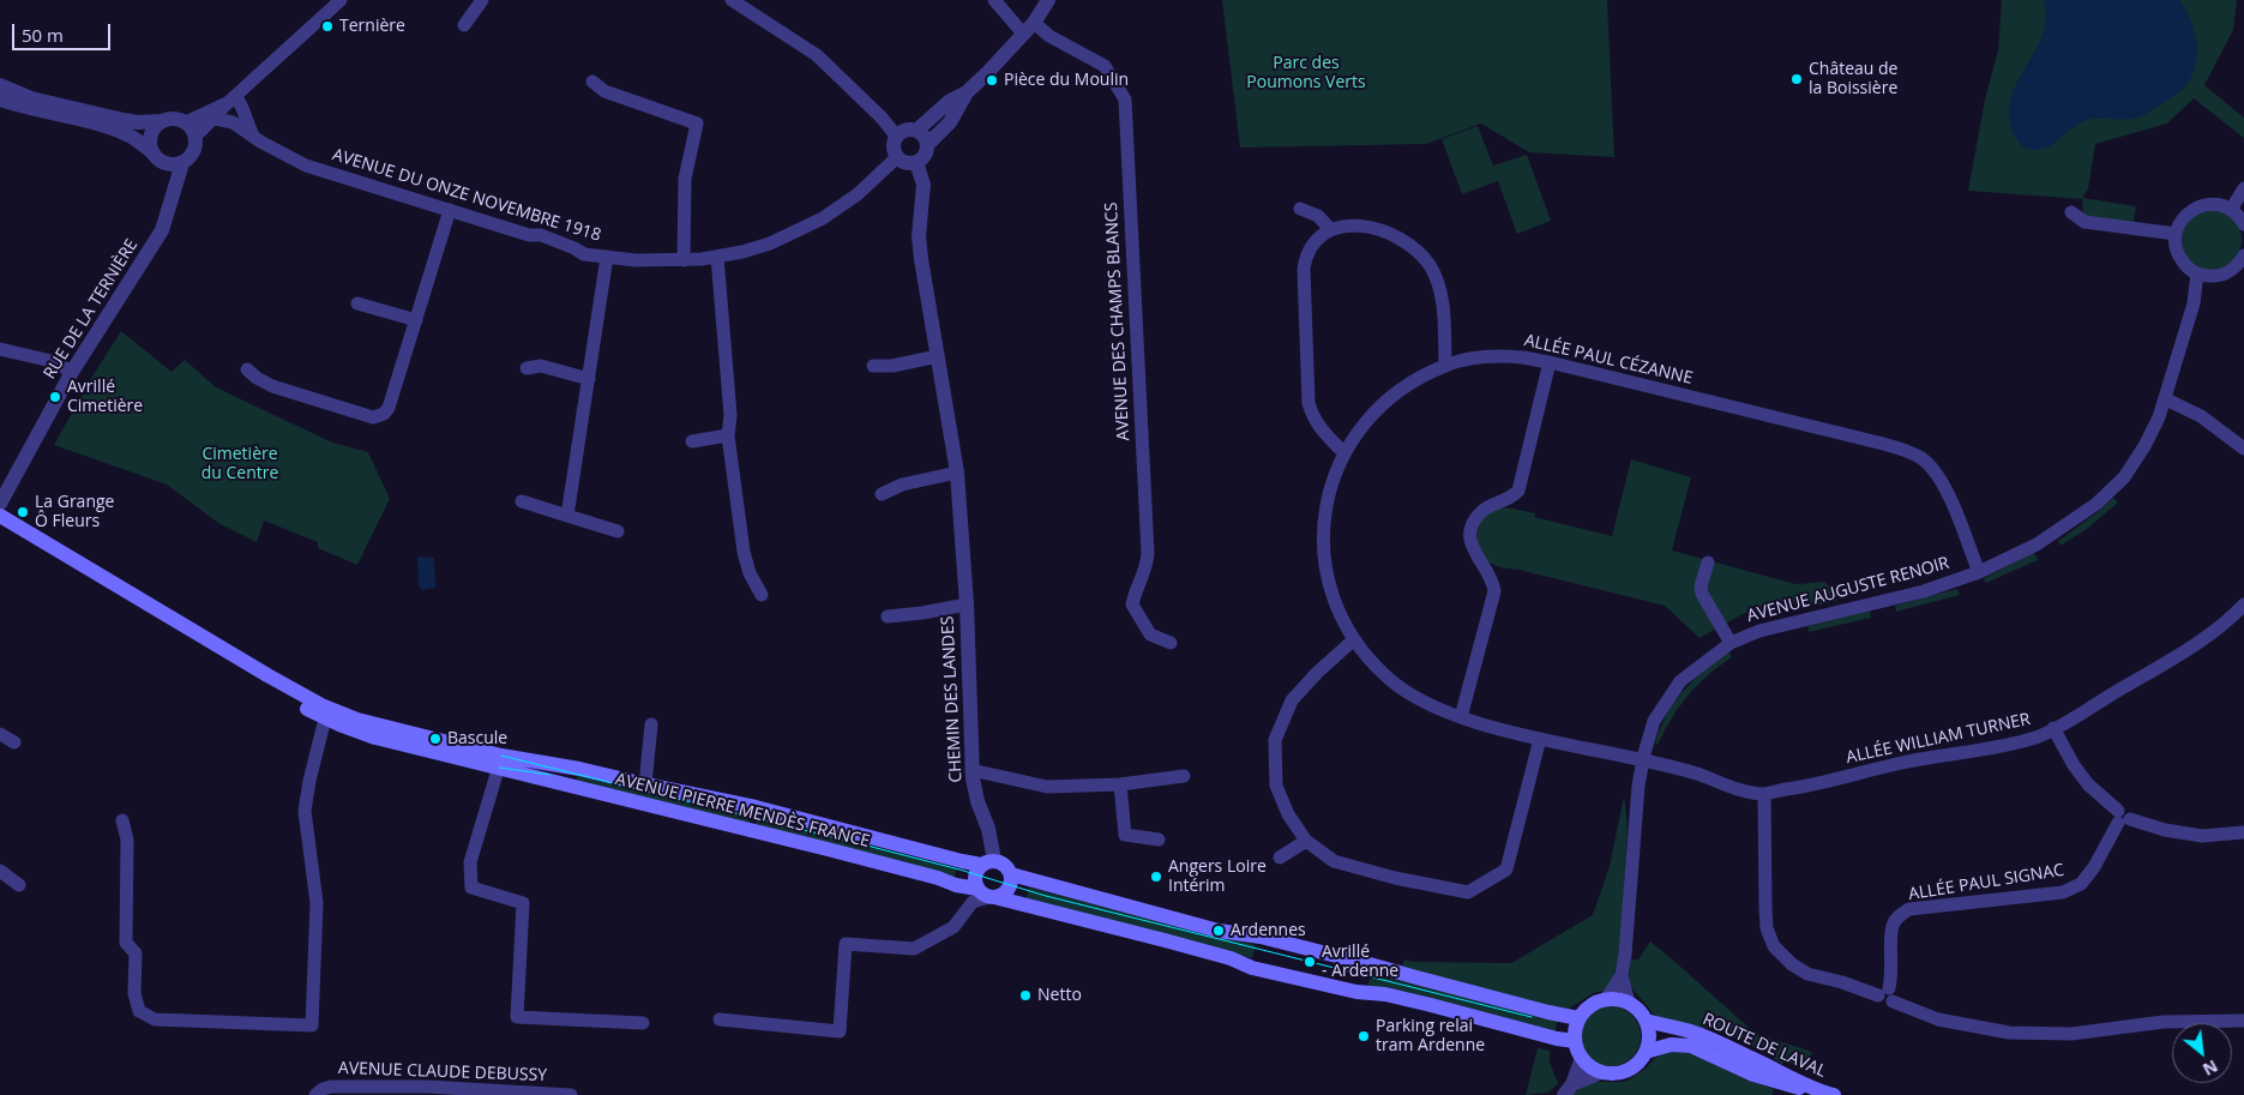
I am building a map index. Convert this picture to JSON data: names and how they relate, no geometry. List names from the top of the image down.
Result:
{
  "streets": {
    "main road": ["AVENUE PIERRE MENDÈS FRANCE", "ROUTE DE LAVAL"],
    "street": [
      "AVENUE DU ONZE NOVEMBRE 1918",
      "RUE DE LA TERNIÈRE",
      "AVENUE DES CHAMPS BLANCS",
      "ALLÉE PAUL CÉZANNE",
      "AVENUE AUGUSTE RENOIR",
      "CHEMIN DES LANDES",
      "ALLÉE WILLIAM TURNER",
      "ALLÉE PAUL SIGNAC",
      "AVENUE CLAUDE DEBUSSY"
    ]
  },
  "crossings": [
    ["AVENUE DU ONZE NOVEMBRE 1918", "CHEMIN DES LANDES"],
    ["ALLÉE PAUL CÉZANNE", "AVENUE AUGUSTE RENOIR"],
    ["ALLÉE PAUL CÉZANNE", "ALLÉE WILLIAM TURNER"],
    ["AVENUE AUGUSTE RENOIR", "ALLÉE WILLIAM TURNER"],
    ["AVENUE AUGUSTE RENOIR", "AVENUE PIERRE MENDÈS FRANCE"],
    ["AVENUE AUGUSTE RENOIR", "ROUTE DE LAVAL"],
    ["CHEMIN DES LANDES", "AVENUE PIERRE MENDÈS FRANCE"],
    ["AVENUE PIERRE MENDÈS FRANCE", "ROUTE DE LAVAL"]
  ],
  "parks": ["Parc des Poumons Verts", "Cimetière du Centre"],
  "places": [
    "Ternière",
    "Château de la Boissière",
    "Pièce du Moulin",
    "Avrillé Cimetière",
    "La Grange Ô Fleurs",
    "Bascule",
    "Angers Loire Intérim",
    "Ardennes",
    "Avrillé - Ardenne",
    "Netto",
    "Parking relai tram Ardenne"
  ],
  "scale_bar": "50 m",
  "north": "bottom right"
}
